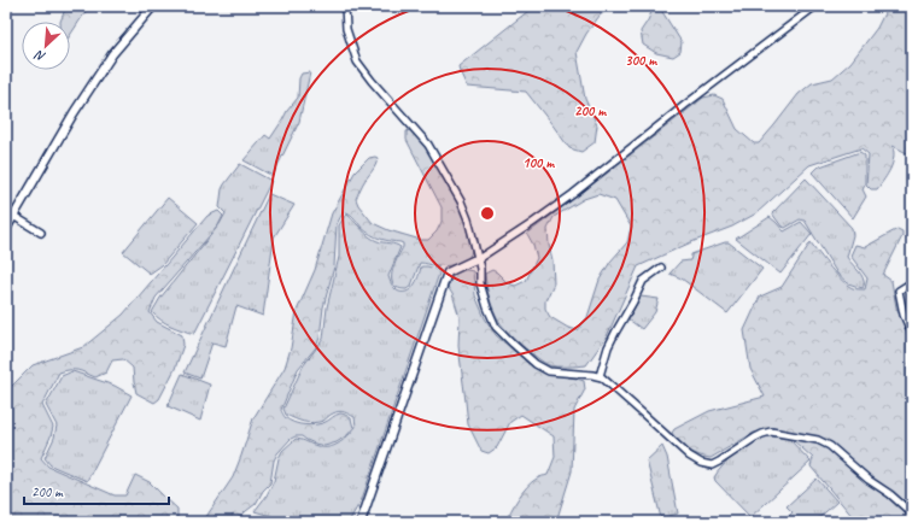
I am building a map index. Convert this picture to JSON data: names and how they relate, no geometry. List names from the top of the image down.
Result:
{
  "scale_bar": "200 m",
  "north": "bottom left",
  "rings": ["300 m", "200 m", "100 m"]
}
